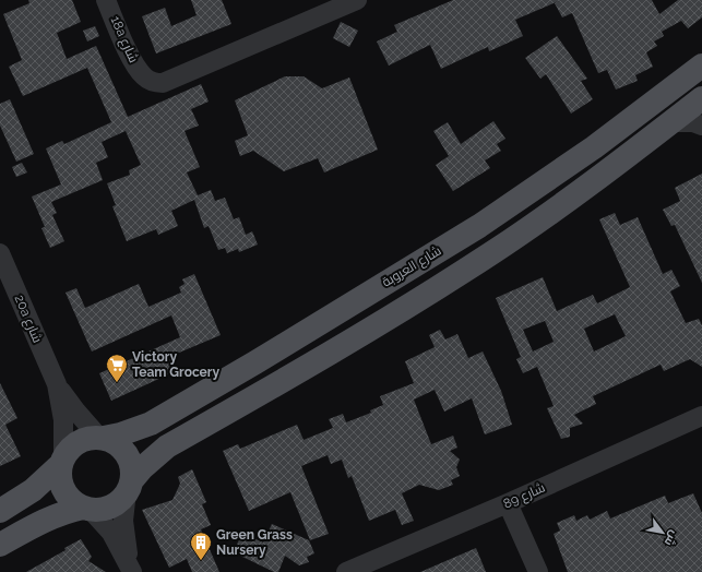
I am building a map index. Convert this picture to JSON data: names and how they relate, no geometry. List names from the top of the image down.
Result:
{
  "streets": {
    "main road": ["شارع العروبة"],
    "street": ["18a شارع", "20a شارع", "شارع 89"]
  },
  "crossings": [
    ["شارع العروبة", "20a شارع"]
  ],
  "places": {
    "supermarket": ["Victory Team Grocery"],
    "building": ["Green Grass Nursery"]
  },
  "north": "bottom right"
}
